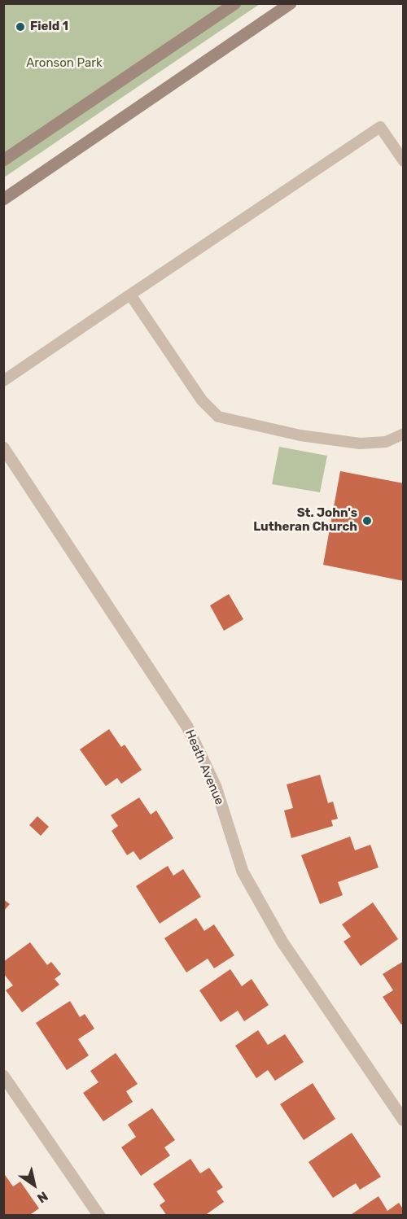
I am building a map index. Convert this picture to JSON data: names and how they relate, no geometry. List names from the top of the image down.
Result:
{
  "streets": {
    "street": ["Heath Avenue"]
  },
  "parks": ["Aronson Park"],
  "places": ["Field 1", "St. John's Lutheran Church"],
  "north": "bottom right"
}
